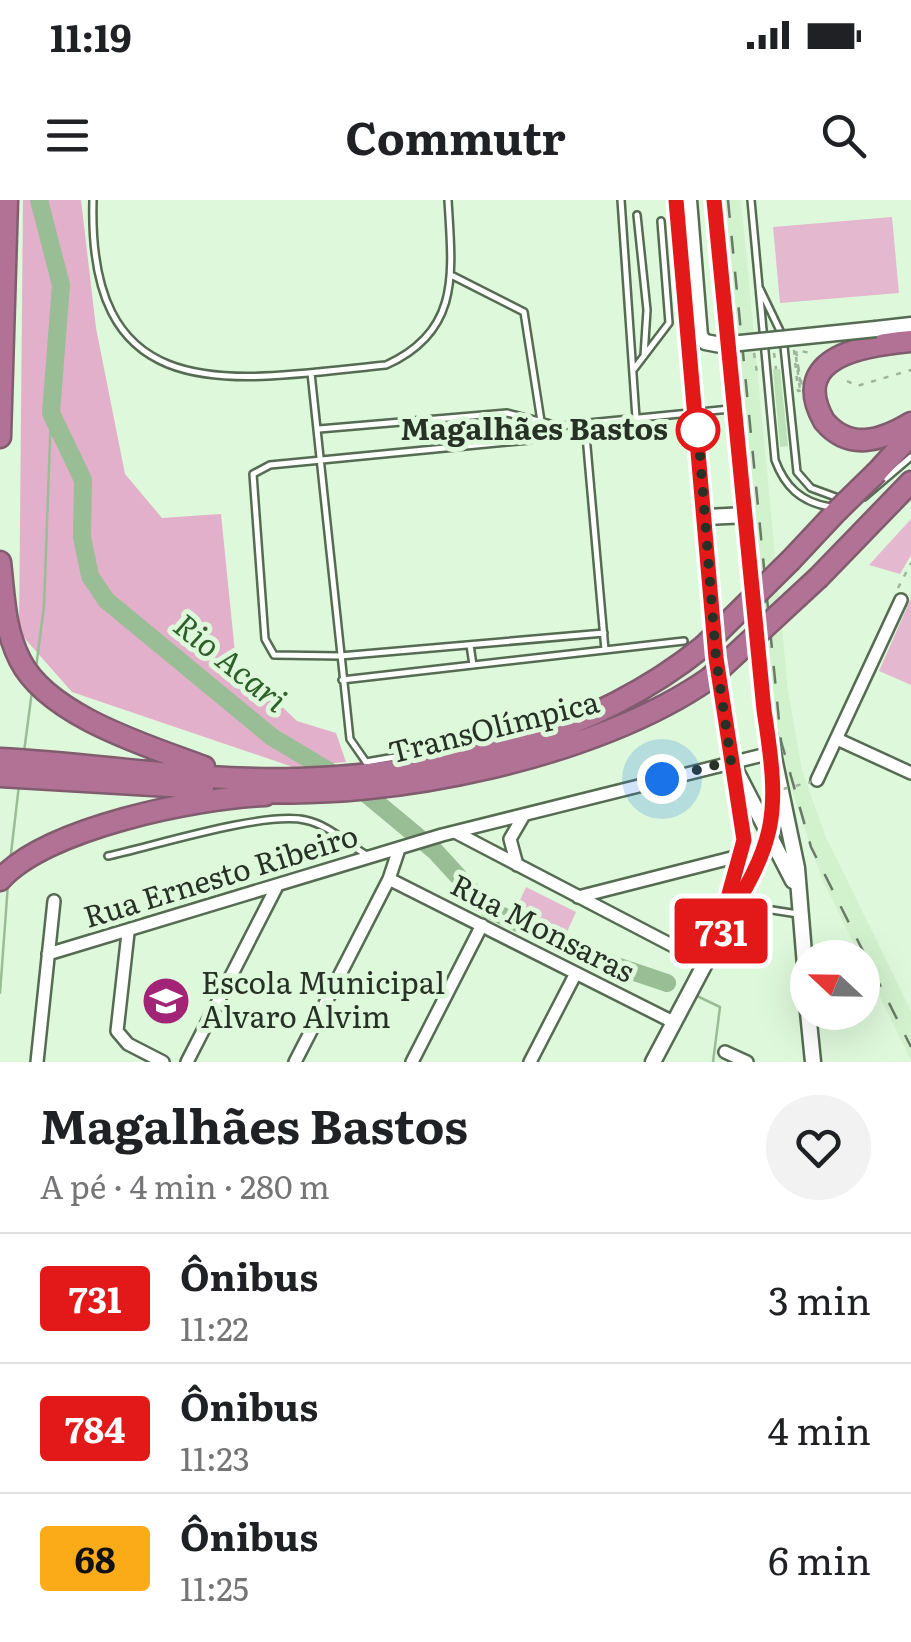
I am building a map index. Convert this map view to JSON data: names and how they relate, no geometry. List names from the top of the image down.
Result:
{
  "streets": {
    "highway": ["TransOlímpica"],
    "street": ["Rua Ernesto Ribeiro", "Rua Monsaras"]
  },
  "water": ["Rio Acari"],
  "places": {
    "other": ["Magalhães Bastos"],
    "school or university": ["Escola Municipal Alvaro Alvim"]
  },
  "lines": ["bus line 731"],
  "north": "left",
  "page": {
    "status": "11:19",
    "header": "Commutr",
    "on_map": "731",
    "heading": ["Magalhães Bastos", "A pé · 4 min · 280 m"],
    "list": [
      {
        "mark": "731",
        "name": "Ônibus",
        "note": "11:22",
        "value": "3 min"
      },
      {
        "mark": "784",
        "name": "Ônibus",
        "note": "11:23",
        "value": "4 min"
      },
      {
        "mark": "68",
        "name": "Ônibus",
        "note": "11:25",
        "value": "6 min"
      }
    ]
  }
}
